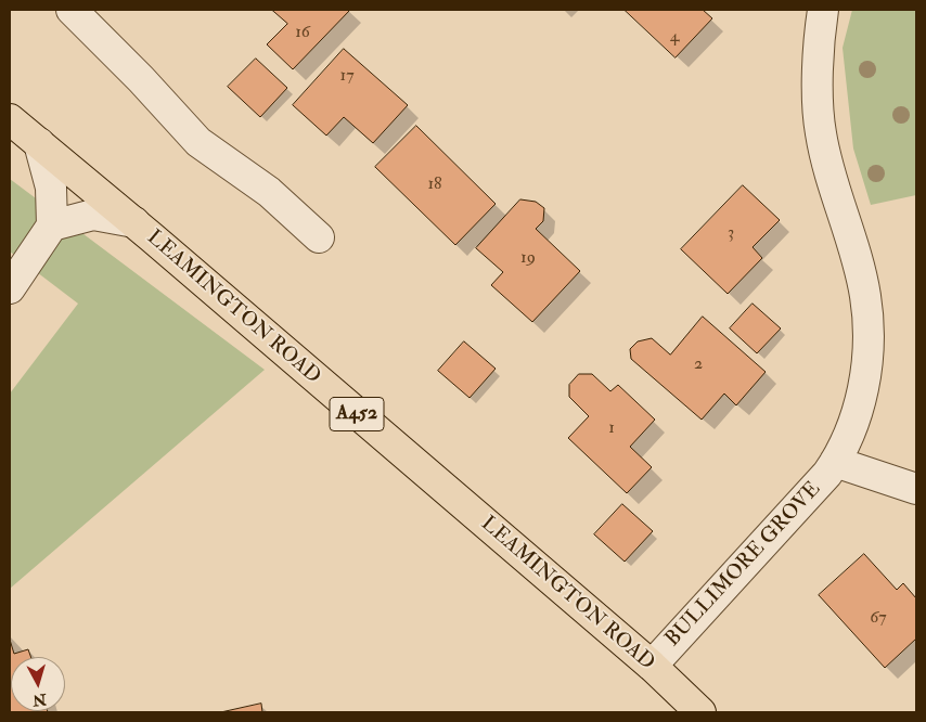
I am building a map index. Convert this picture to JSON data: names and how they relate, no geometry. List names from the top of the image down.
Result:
{
  "streets": {
    "main road": ["LEAMINGTON ROAD", "A452"],
    "street": ["BULLIMORE GROVE"]
  },
  "crossings": [
    ["LEAMINGTON ROAD", "BULLIMORE GROVE"]
  ],
  "house_numbers": [
    "16",
    "4",
    "17",
    "18",
    "3",
    "19",
    "2",
    "1",
    "67"
  ],
  "north": "bottom"
}
